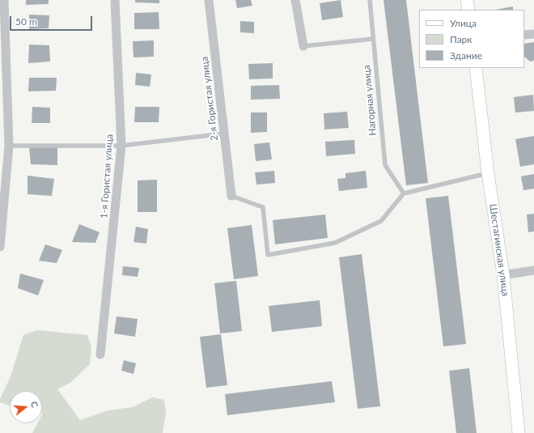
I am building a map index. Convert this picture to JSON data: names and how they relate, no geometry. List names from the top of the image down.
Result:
{
  "streets": {
    "main road": ["Шестагинская улица"],
    "street": ["2-я Гористая улица", "1-я Гористая улица"],
    "lane": ["Нагорная улица"]
  },
  "legend": ["Улица", "Парк", "Здание"],
  "scale_bar": "50 m",
  "north": "right"
}
